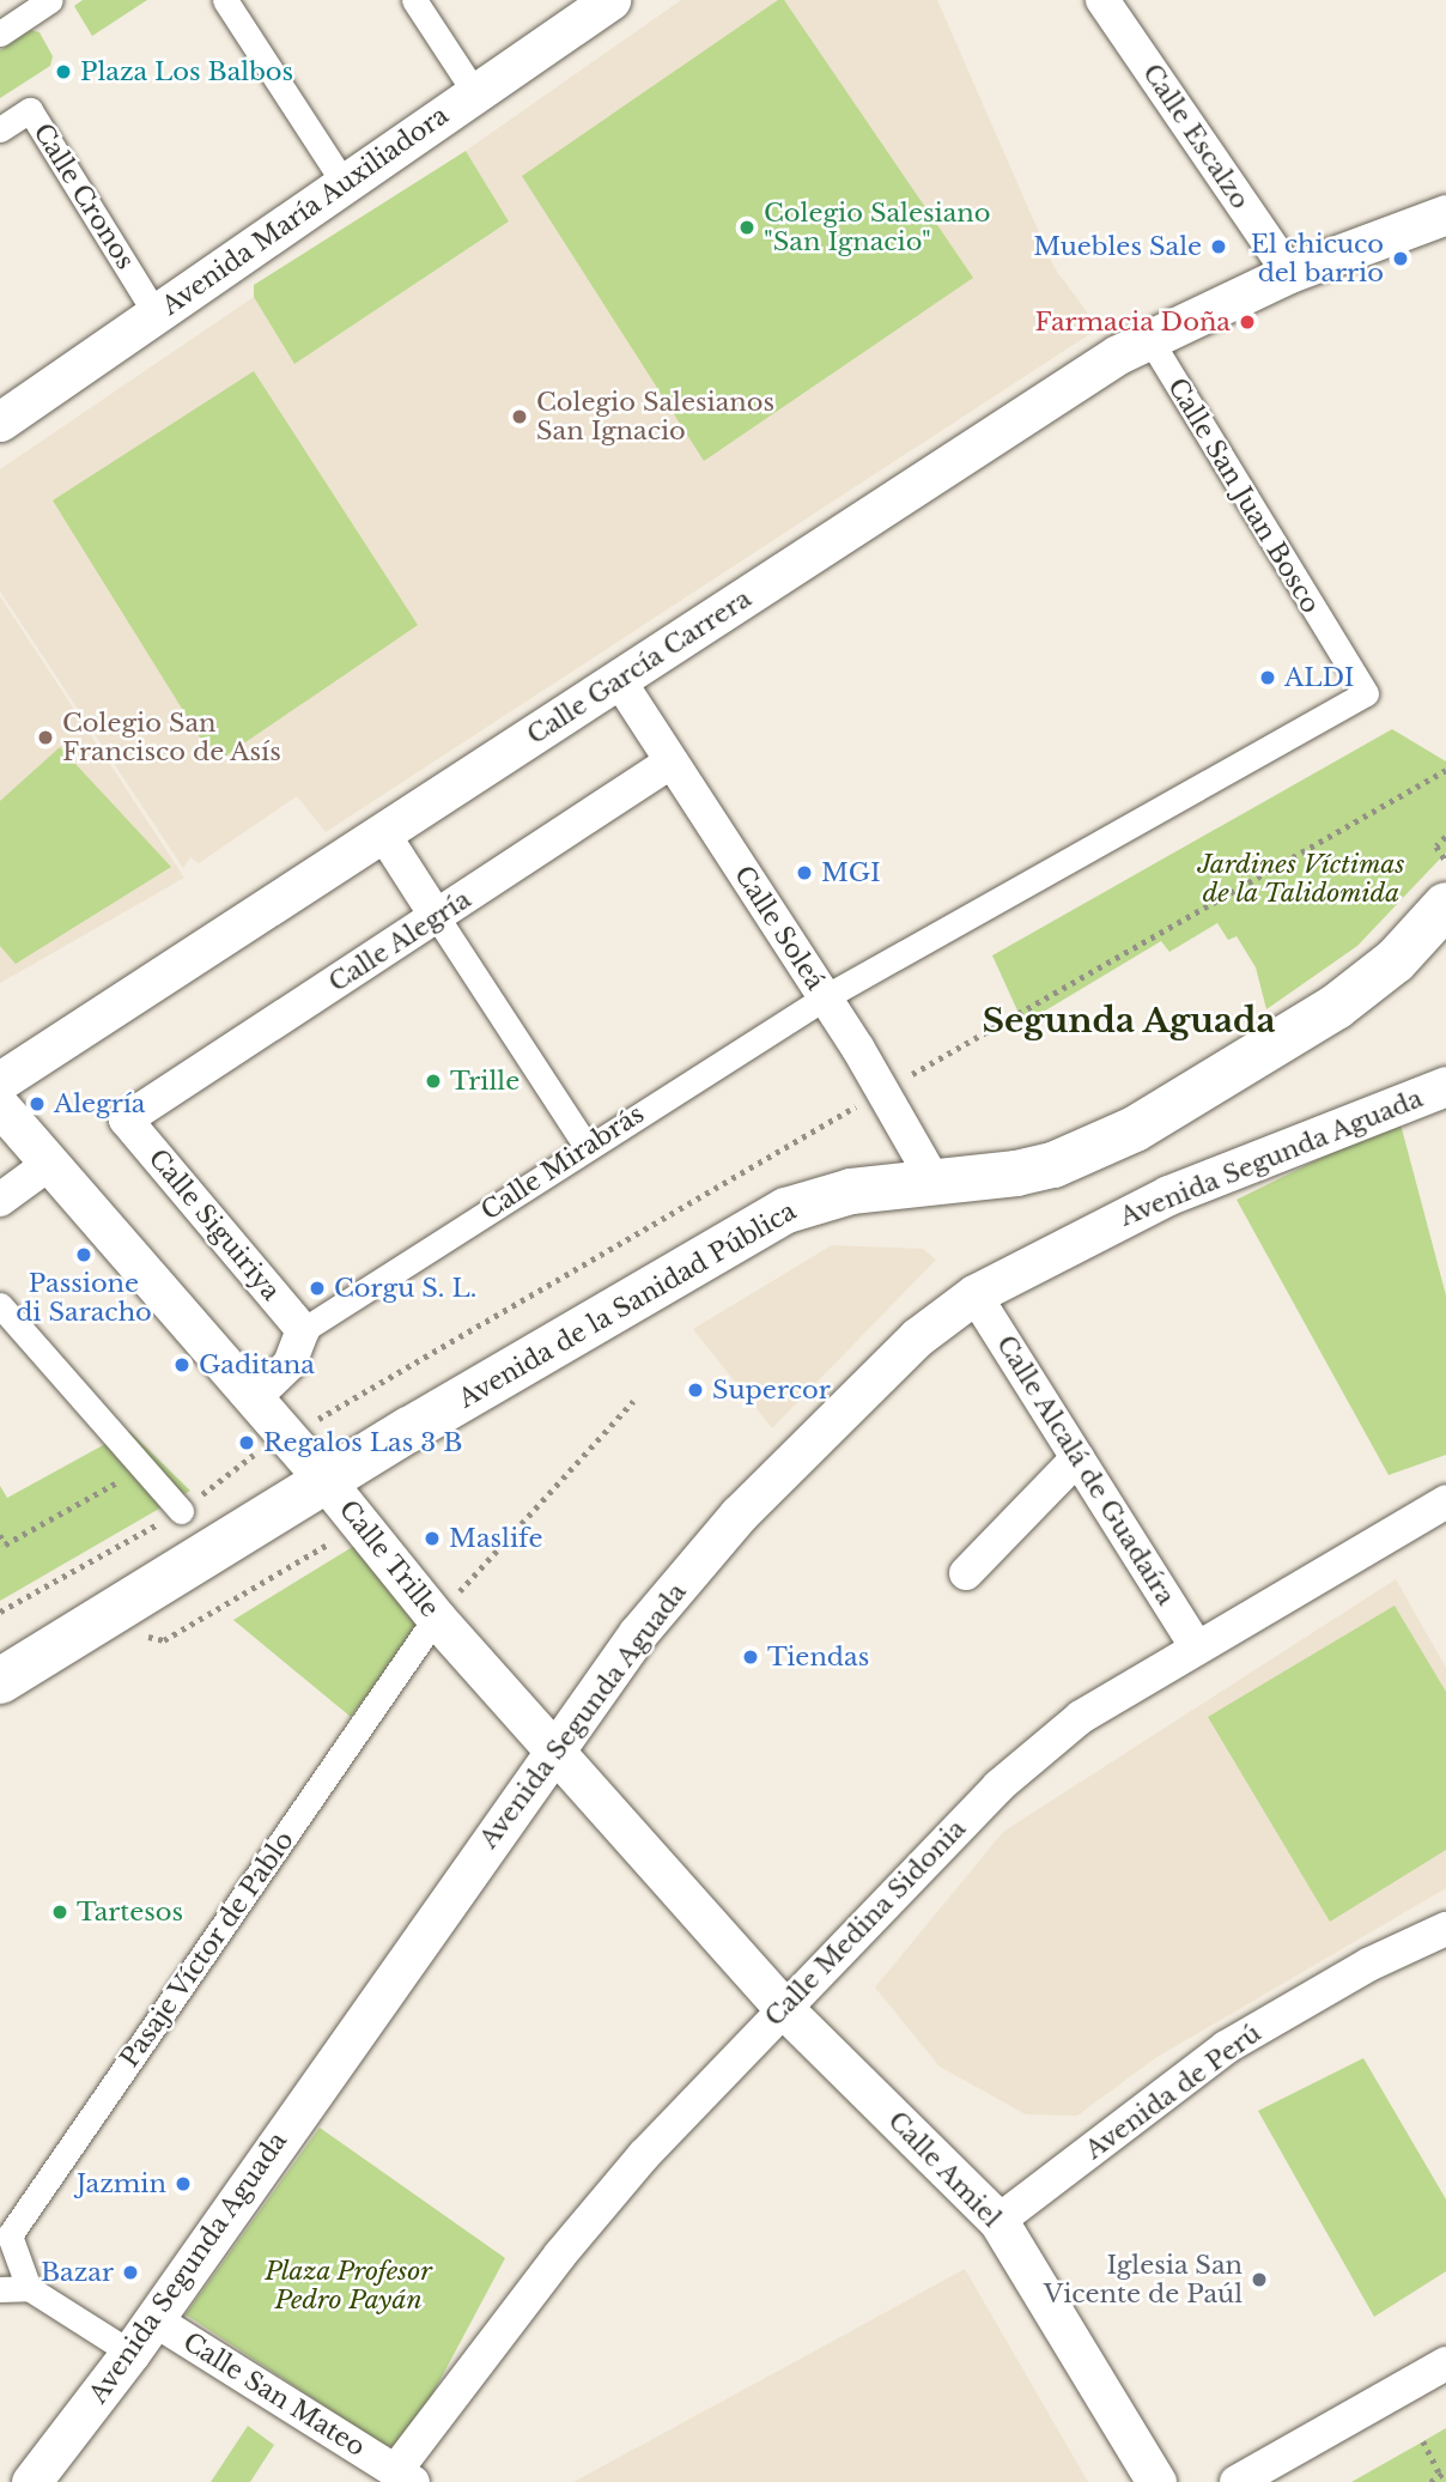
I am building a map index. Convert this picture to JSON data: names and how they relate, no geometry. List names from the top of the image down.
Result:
{
  "streets": {
    "main road": ["Avenida de la Sanidad Pública"],
    "street": [
      "Calle Escalzo",
      "Calle Cronos",
      "Avenida María Auxiliadora",
      "Calle San Juan Bosco",
      "Calle García Carrera",
      "Calle Soleá",
      "Calle Alegría",
      "Avenida Segunda Aguada",
      "Calle Mirabrás",
      "Calle Siguiriya",
      "Calle Alcalá de Guadaíra",
      "Calle Trille",
      "Calle Medina Sidonia",
      "Pasaje Víctor de Pablo",
      "Avenida de Perú",
      "Calle Amiel",
      "Calle San Mateo"
    ]
  },
  "crossings": [
    ["Calle Escalzo", "Calle García Carrera"],
    ["Calle Cronos", "Avenida María Auxiliadora"],
    ["Calle San Juan Bosco", "Calle García Carrera"],
    ["Calle San Juan Bosco", "Calle Soleá"],
    ["Calle San Juan Bosco", "Calle Mirabrás"],
    ["Calle García Carrera", "Calle Soleá"],
    ["Calle Soleá", "Calle Alegría"],
    ["Calle Soleá", "Calle Mirabrás"],
    ["Calle Soleá", "Avenida de la Sanidad Pública"],
    ["Calle Alegría", "Calle Siguiriya"],
    ["Avenida Segunda Aguada", "Calle Alcalá de Guadaíra"],
    ["Avenida Segunda Aguada", "Calle Trille"],
    ["Avenida Segunda Aguada", "Calle San Mateo"],
    ["Calle Mirabrás", "Calle Siguiriya"],
    ["Avenida de la Sanidad Pública", "Calle Trille"],
    ["Calle Alcalá de Guadaíra", "Calle Medina Sidonia"],
    ["Calle Trille", "Calle Medina Sidonia"],
    ["Calle Trille", "Pasaje Víctor de Pablo"],
    ["Calle Trille", "Calle Amiel"],
    ["Calle Medina Sidonia", "Calle Amiel"],
    ["Calle Medina Sidonia", "Calle San Mateo"],
    ["Avenida de Perú", "Calle Amiel"]
  ],
  "districts": ["Segunda Aguada"],
  "parks": ["Jardines Víctimas de la Talidomida", "Plaza Profesor Pedro Payán"],
  "places": [
    "Plaza Los Balbos",
    "Colegio Salesiano \"San Ignacio\"",
    "Muebles Sale",
    "El chicuco del barrio",
    "Farmacia Doña",
    "Colegio Salesianos San Ignacio",
    "ALDI",
    "Colegio San Francisco de Asís",
    "MGI",
    "Trille",
    "Alegría",
    "Passione di Saracho",
    "Corgu S. L.",
    "Gaditana",
    "Supercor",
    "Regalos Las 3 B",
    "Maslife",
    "Tiendas",
    "Tartesos",
    "Jazmin",
    "Bazar",
    "Iglesia San Vicente de Paúl"
  ]
}
